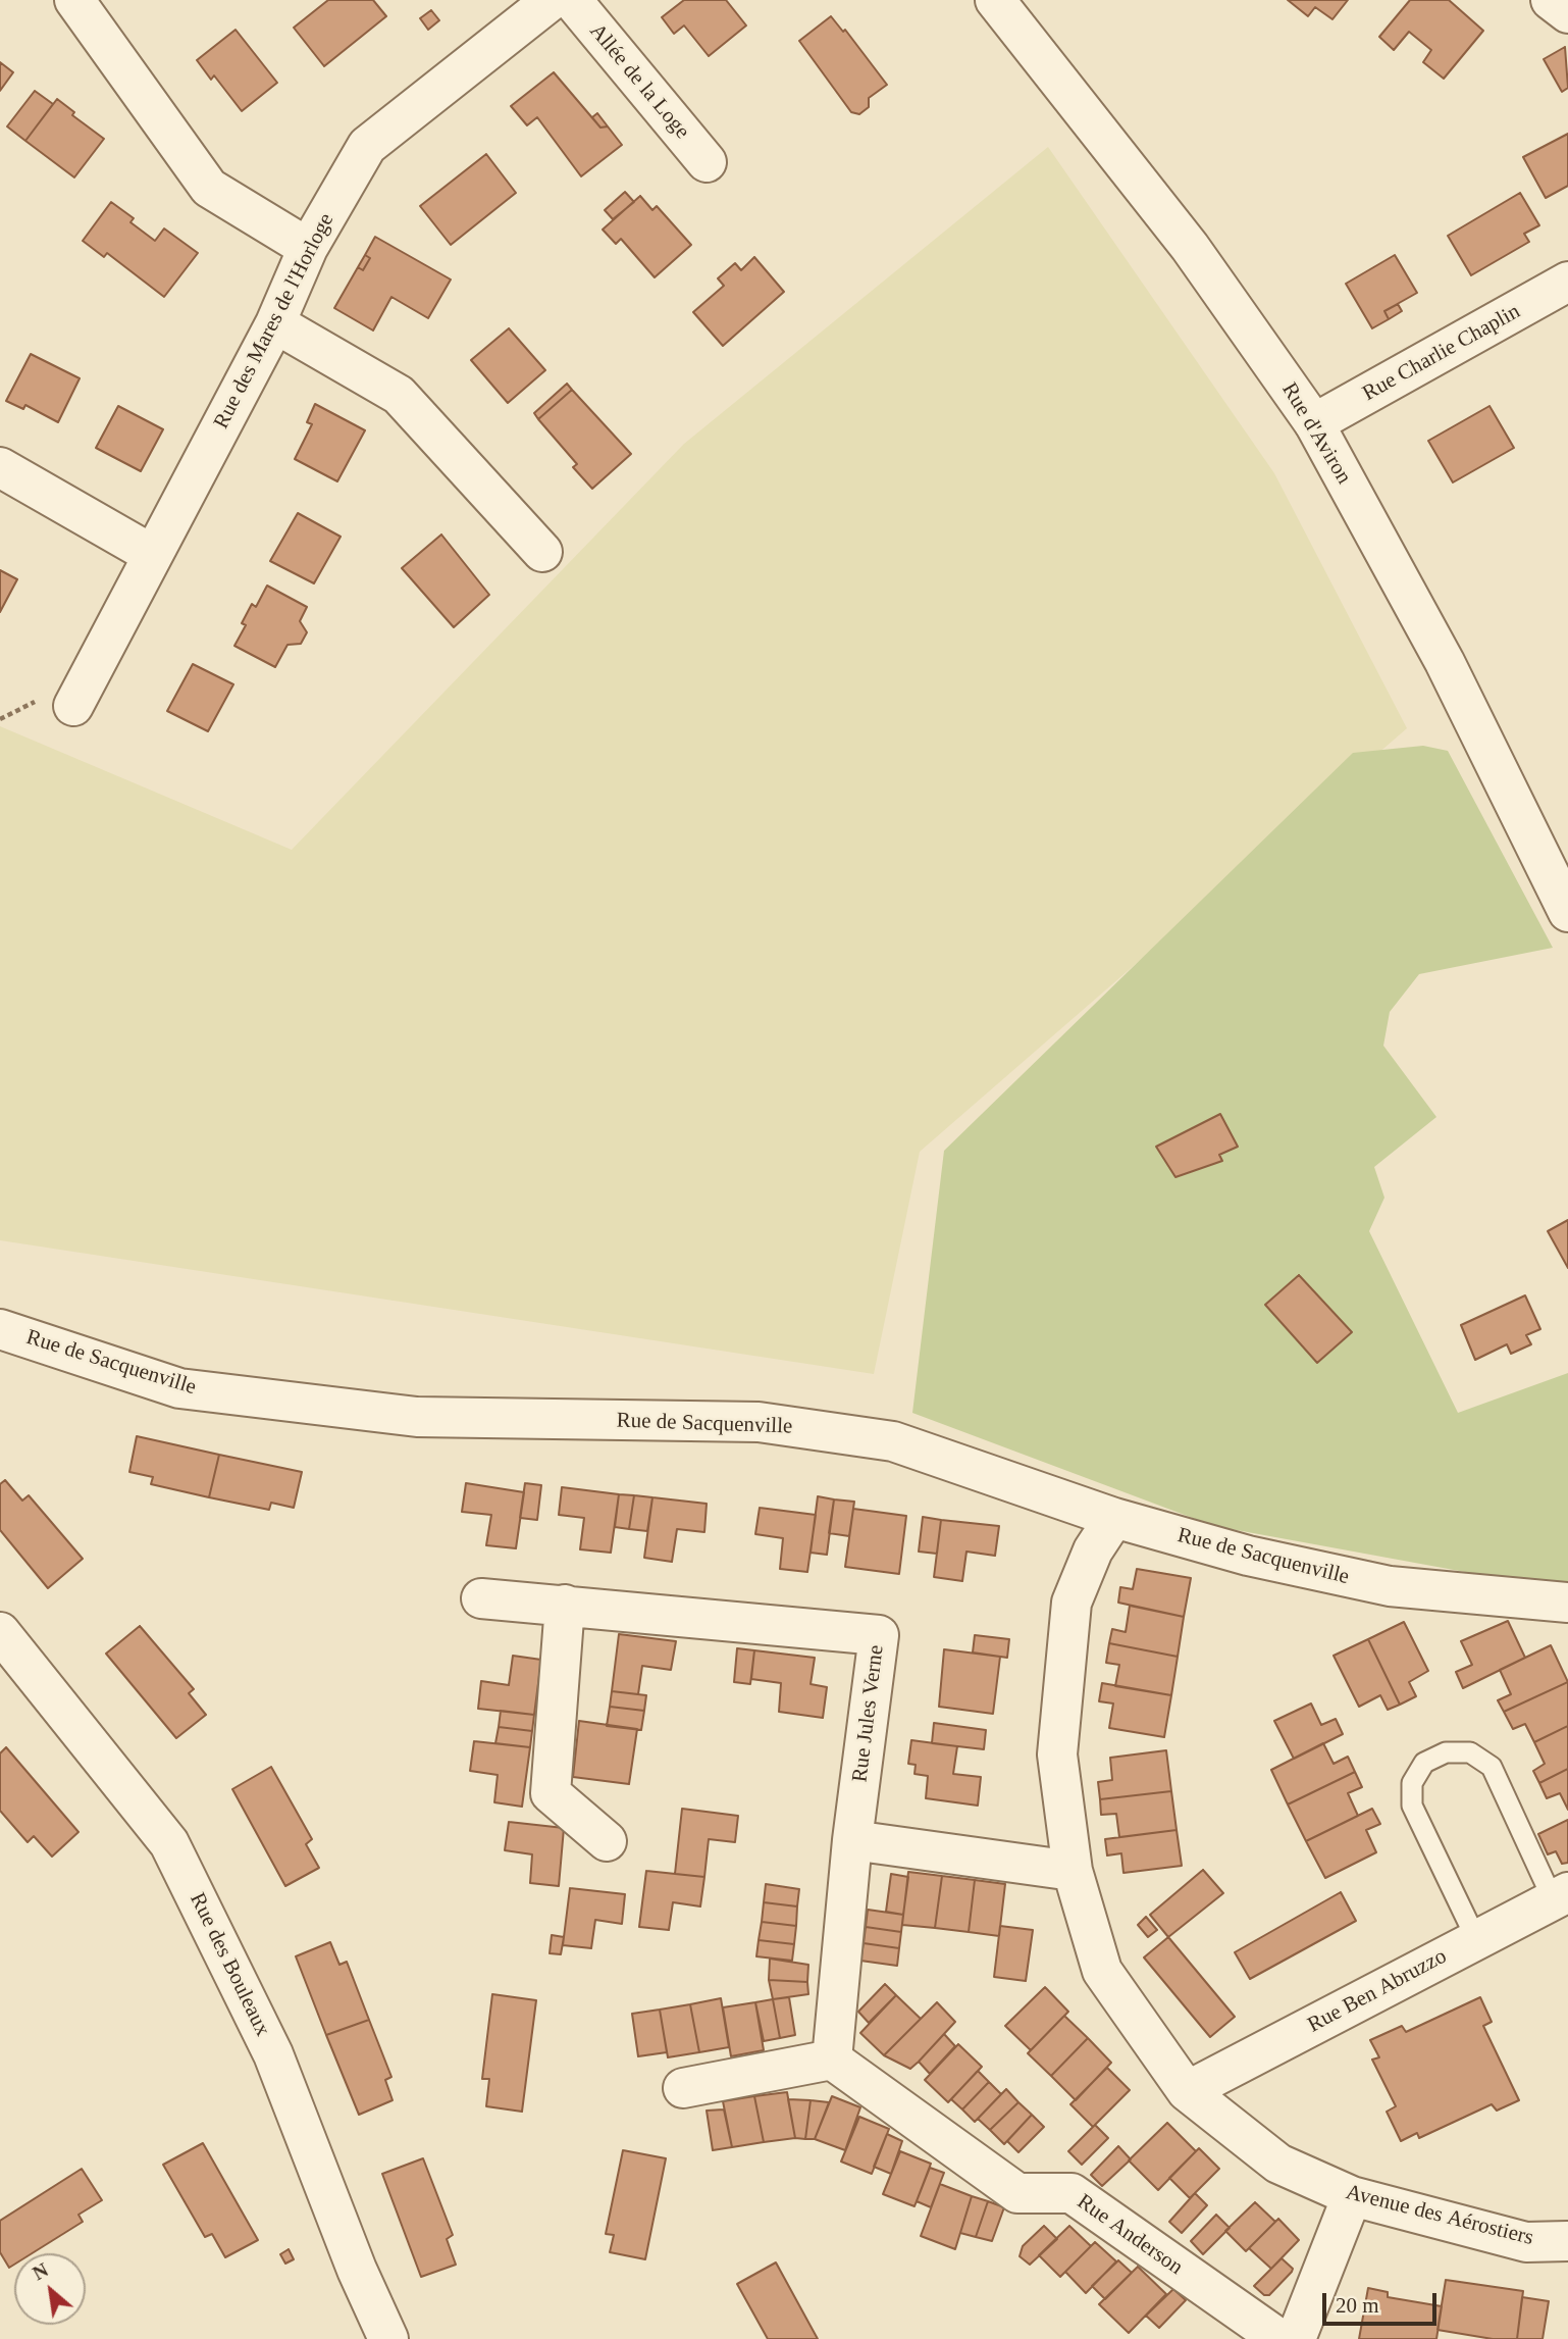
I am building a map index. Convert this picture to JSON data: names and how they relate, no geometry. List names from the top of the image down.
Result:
{
  "streets": {
    "street": [
      "Allée de la Loge",
      "Rue des Mares de l'Horloge",
      "Rue Charlie Chaplin",
      "Rue d'Aviron",
      "Rue de Sacquenville",
      "Rue Jules Verne",
      "Rue des Bouleaux",
      "Rue Ben Abruzzo",
      "Avenue des Aérostiers",
      "Rue Anderson"
    ]
  },
  "crossings": [
    ["Rue Charlie Chaplin", "Rue d'Aviron"],
    ["Rue de Sacquenville", "Avenue des Aérostiers"],
    ["Rue Ben Abruzzo", "Avenue des Aérostiers"]
  ],
  "scale_bar": "20 m",
  "north": "top left"
}
